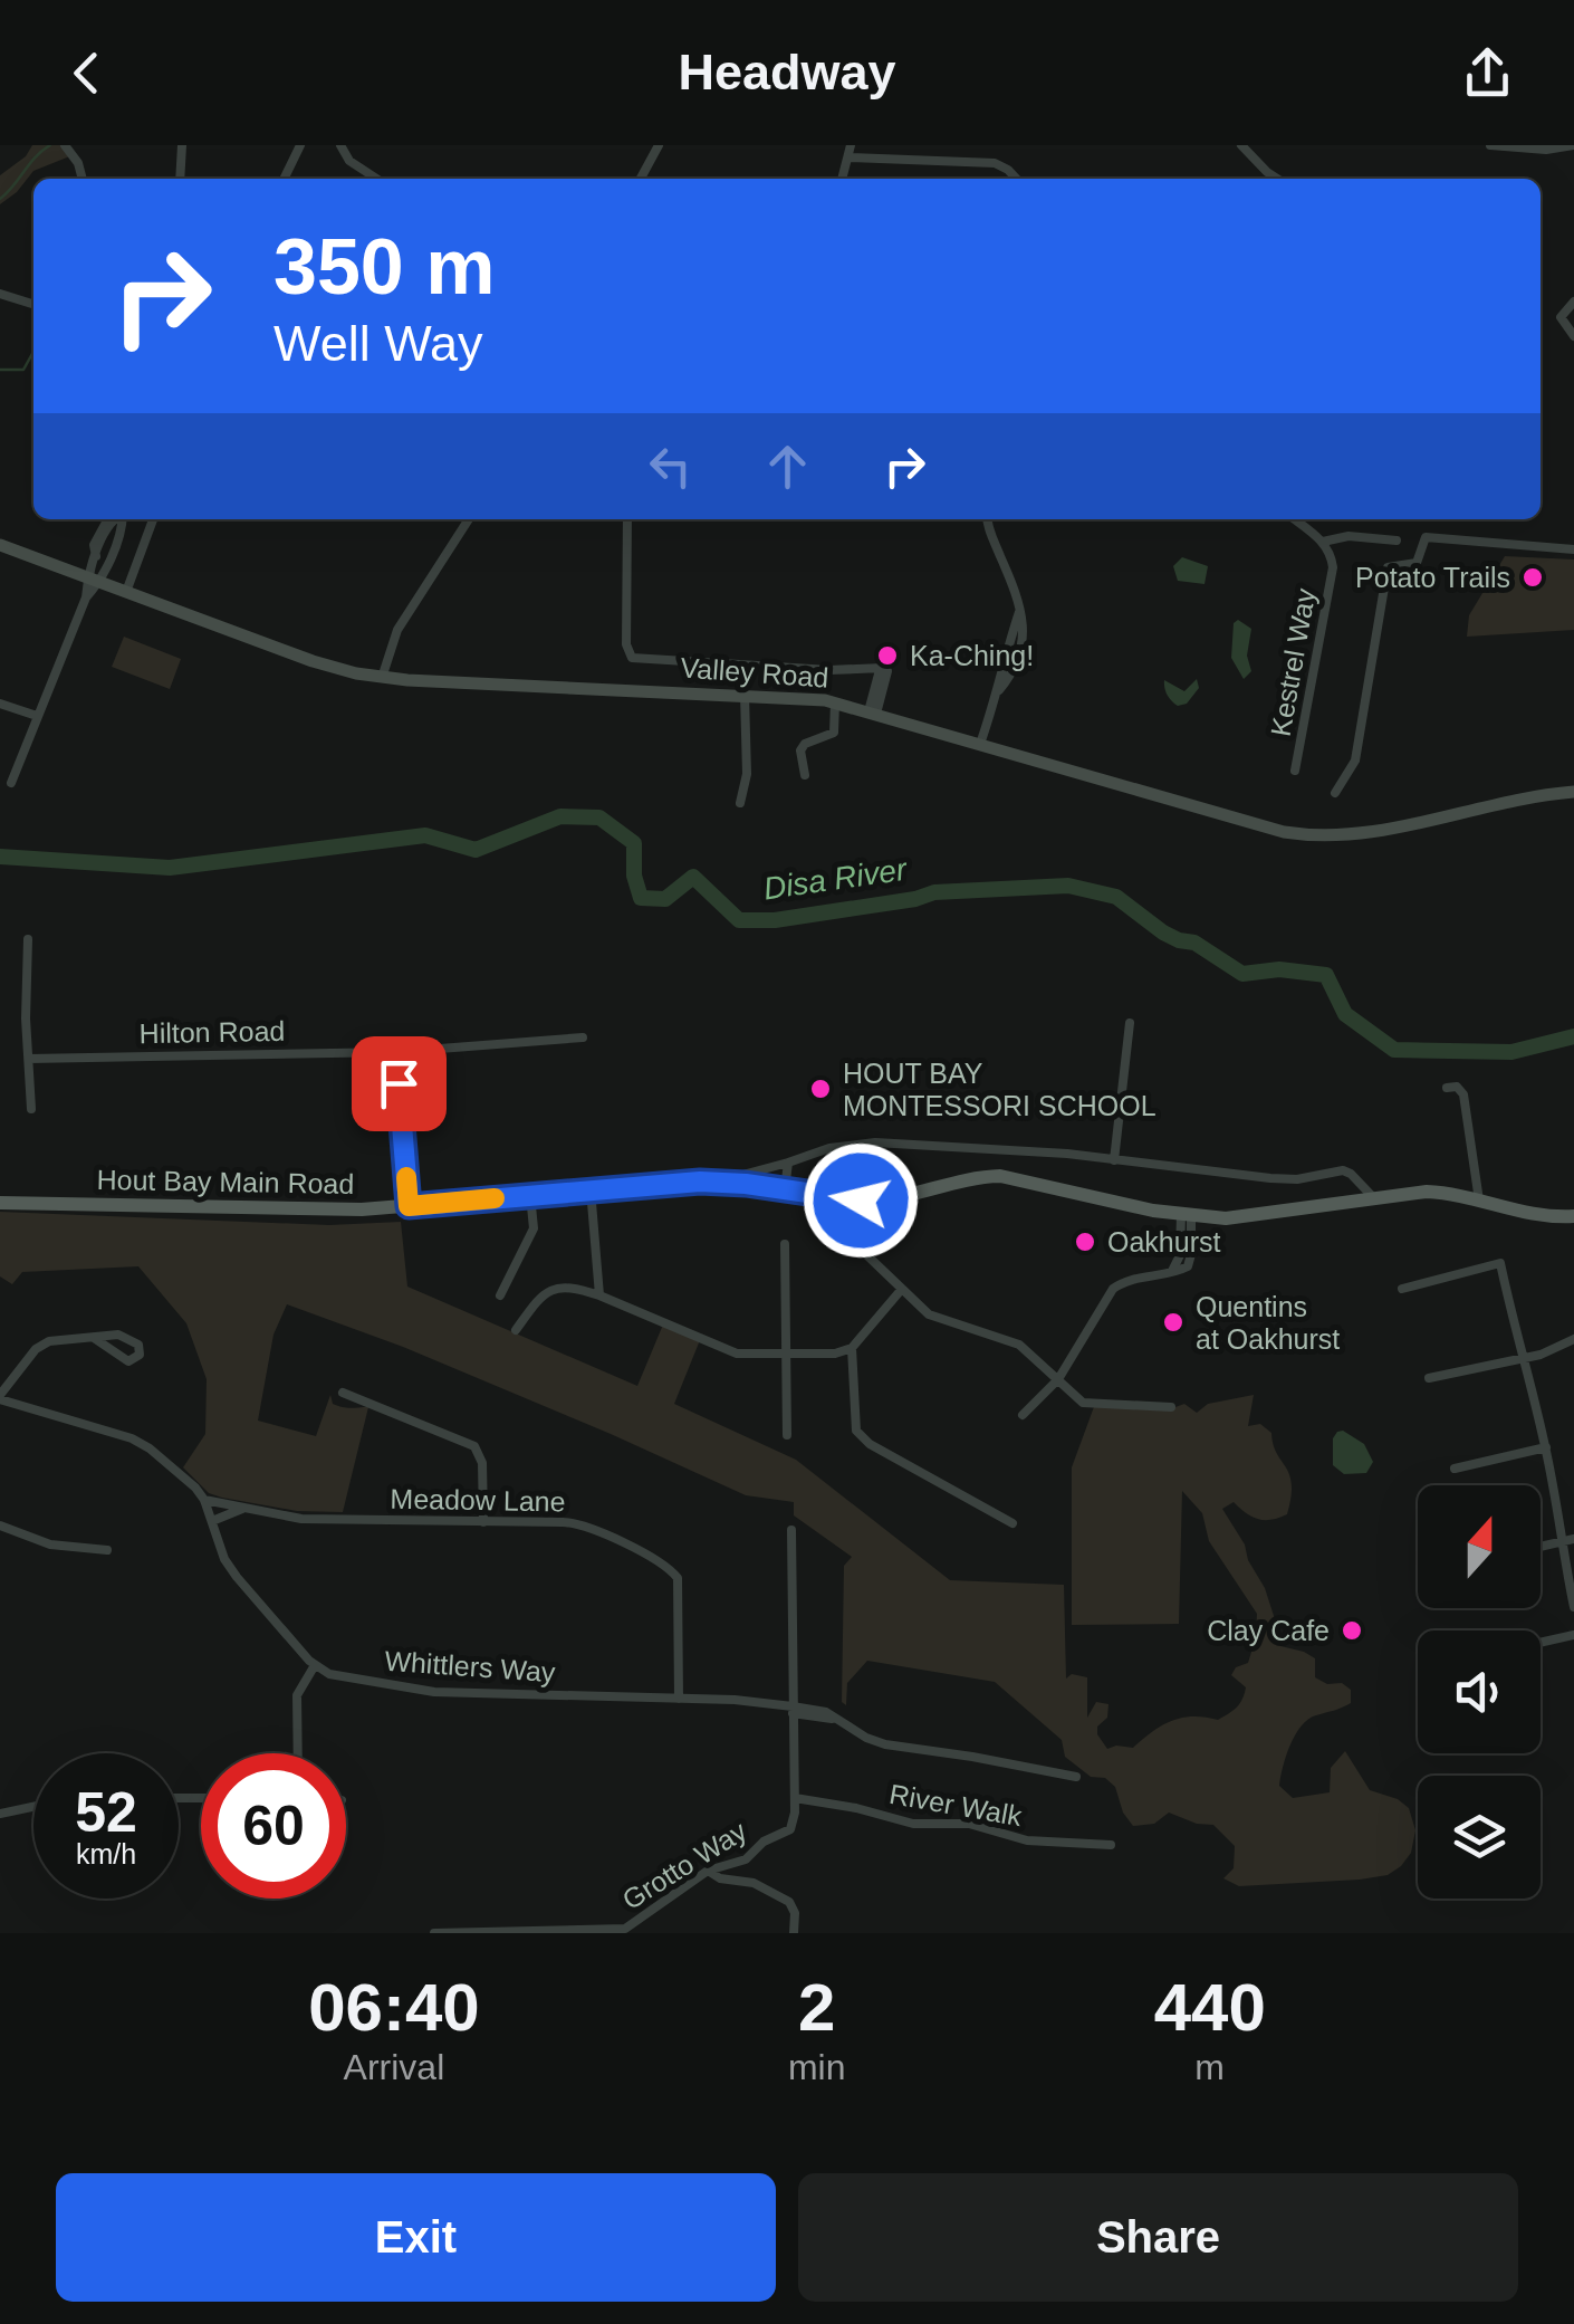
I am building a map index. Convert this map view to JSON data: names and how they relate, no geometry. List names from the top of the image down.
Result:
{
  "streets": {
    "main road": ["Hout Bay Main Road"],
    "street": [
      "Kestrel Way",
      "Valley Road",
      "Hilton Road",
      "Meadow Lane",
      "Whittlers Way",
      "River Walk",
      "Grotto Way"
    ]
  },
  "crossings": [
    ["Meadow Lane", "Whittlers Way"],
    ["River Walk", "Grotto Way"]
  ],
  "water": ["Disa River"],
  "places": [
    "Potato Trails",
    "Ka-Ching!",
    "HOUT BAY MONTESSORI SCHOOL",
    "Oakhurst",
    "Quentins at Oakhurst",
    "Clay Cafe"
  ],
  "north": "top",
  "page": {
    "header": "Headway",
    "turn": ["350 m", "Well Way"],
    "speed": "52 km/h",
    "limit": "60",
    "eta": [
      "06:40",
      "Arrival",
      "2",
      "min",
      "440",
      "m"
    ],
    "buttons": ["Exit", "Share"]
  }
}
